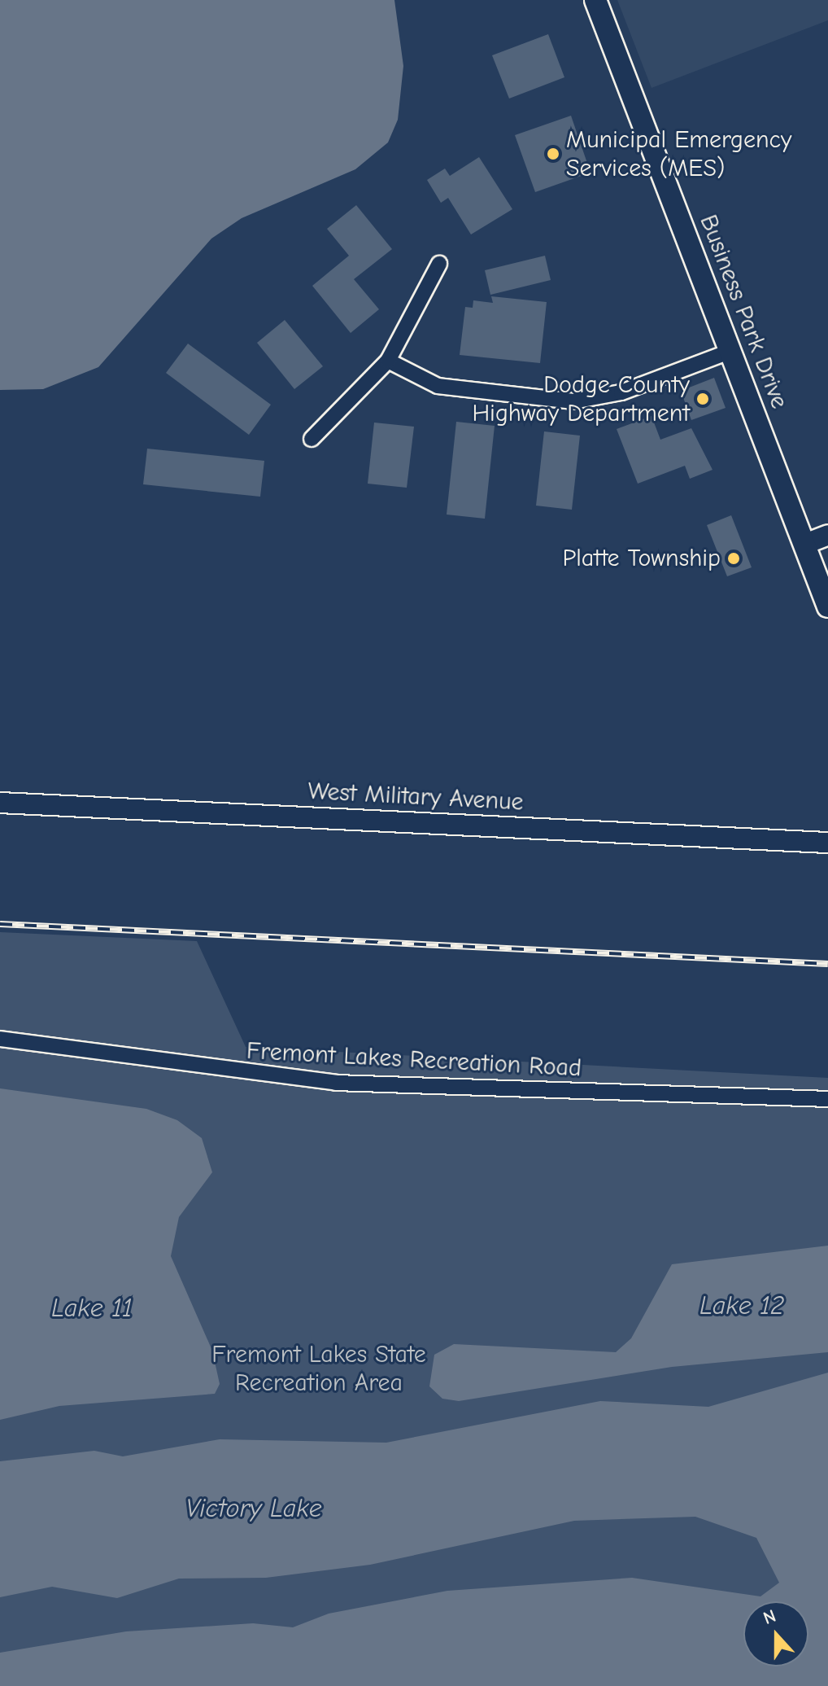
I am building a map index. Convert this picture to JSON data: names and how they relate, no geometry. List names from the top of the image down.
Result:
{
  "streets": {
    "main road": ["Business Park Drive"],
    "street": ["West Military Avenue", "Fremont Lakes Recreation Road"]
  },
  "water": ["Lake 12", "Lake 11", "Victory Lake"],
  "parks": ["Fremont Lakes State Recreation Area"],
  "places": ["Municipal Emergency Services (MES)", "Dodge County Highway Department", "Platte Township"],
  "north": "top"
}
